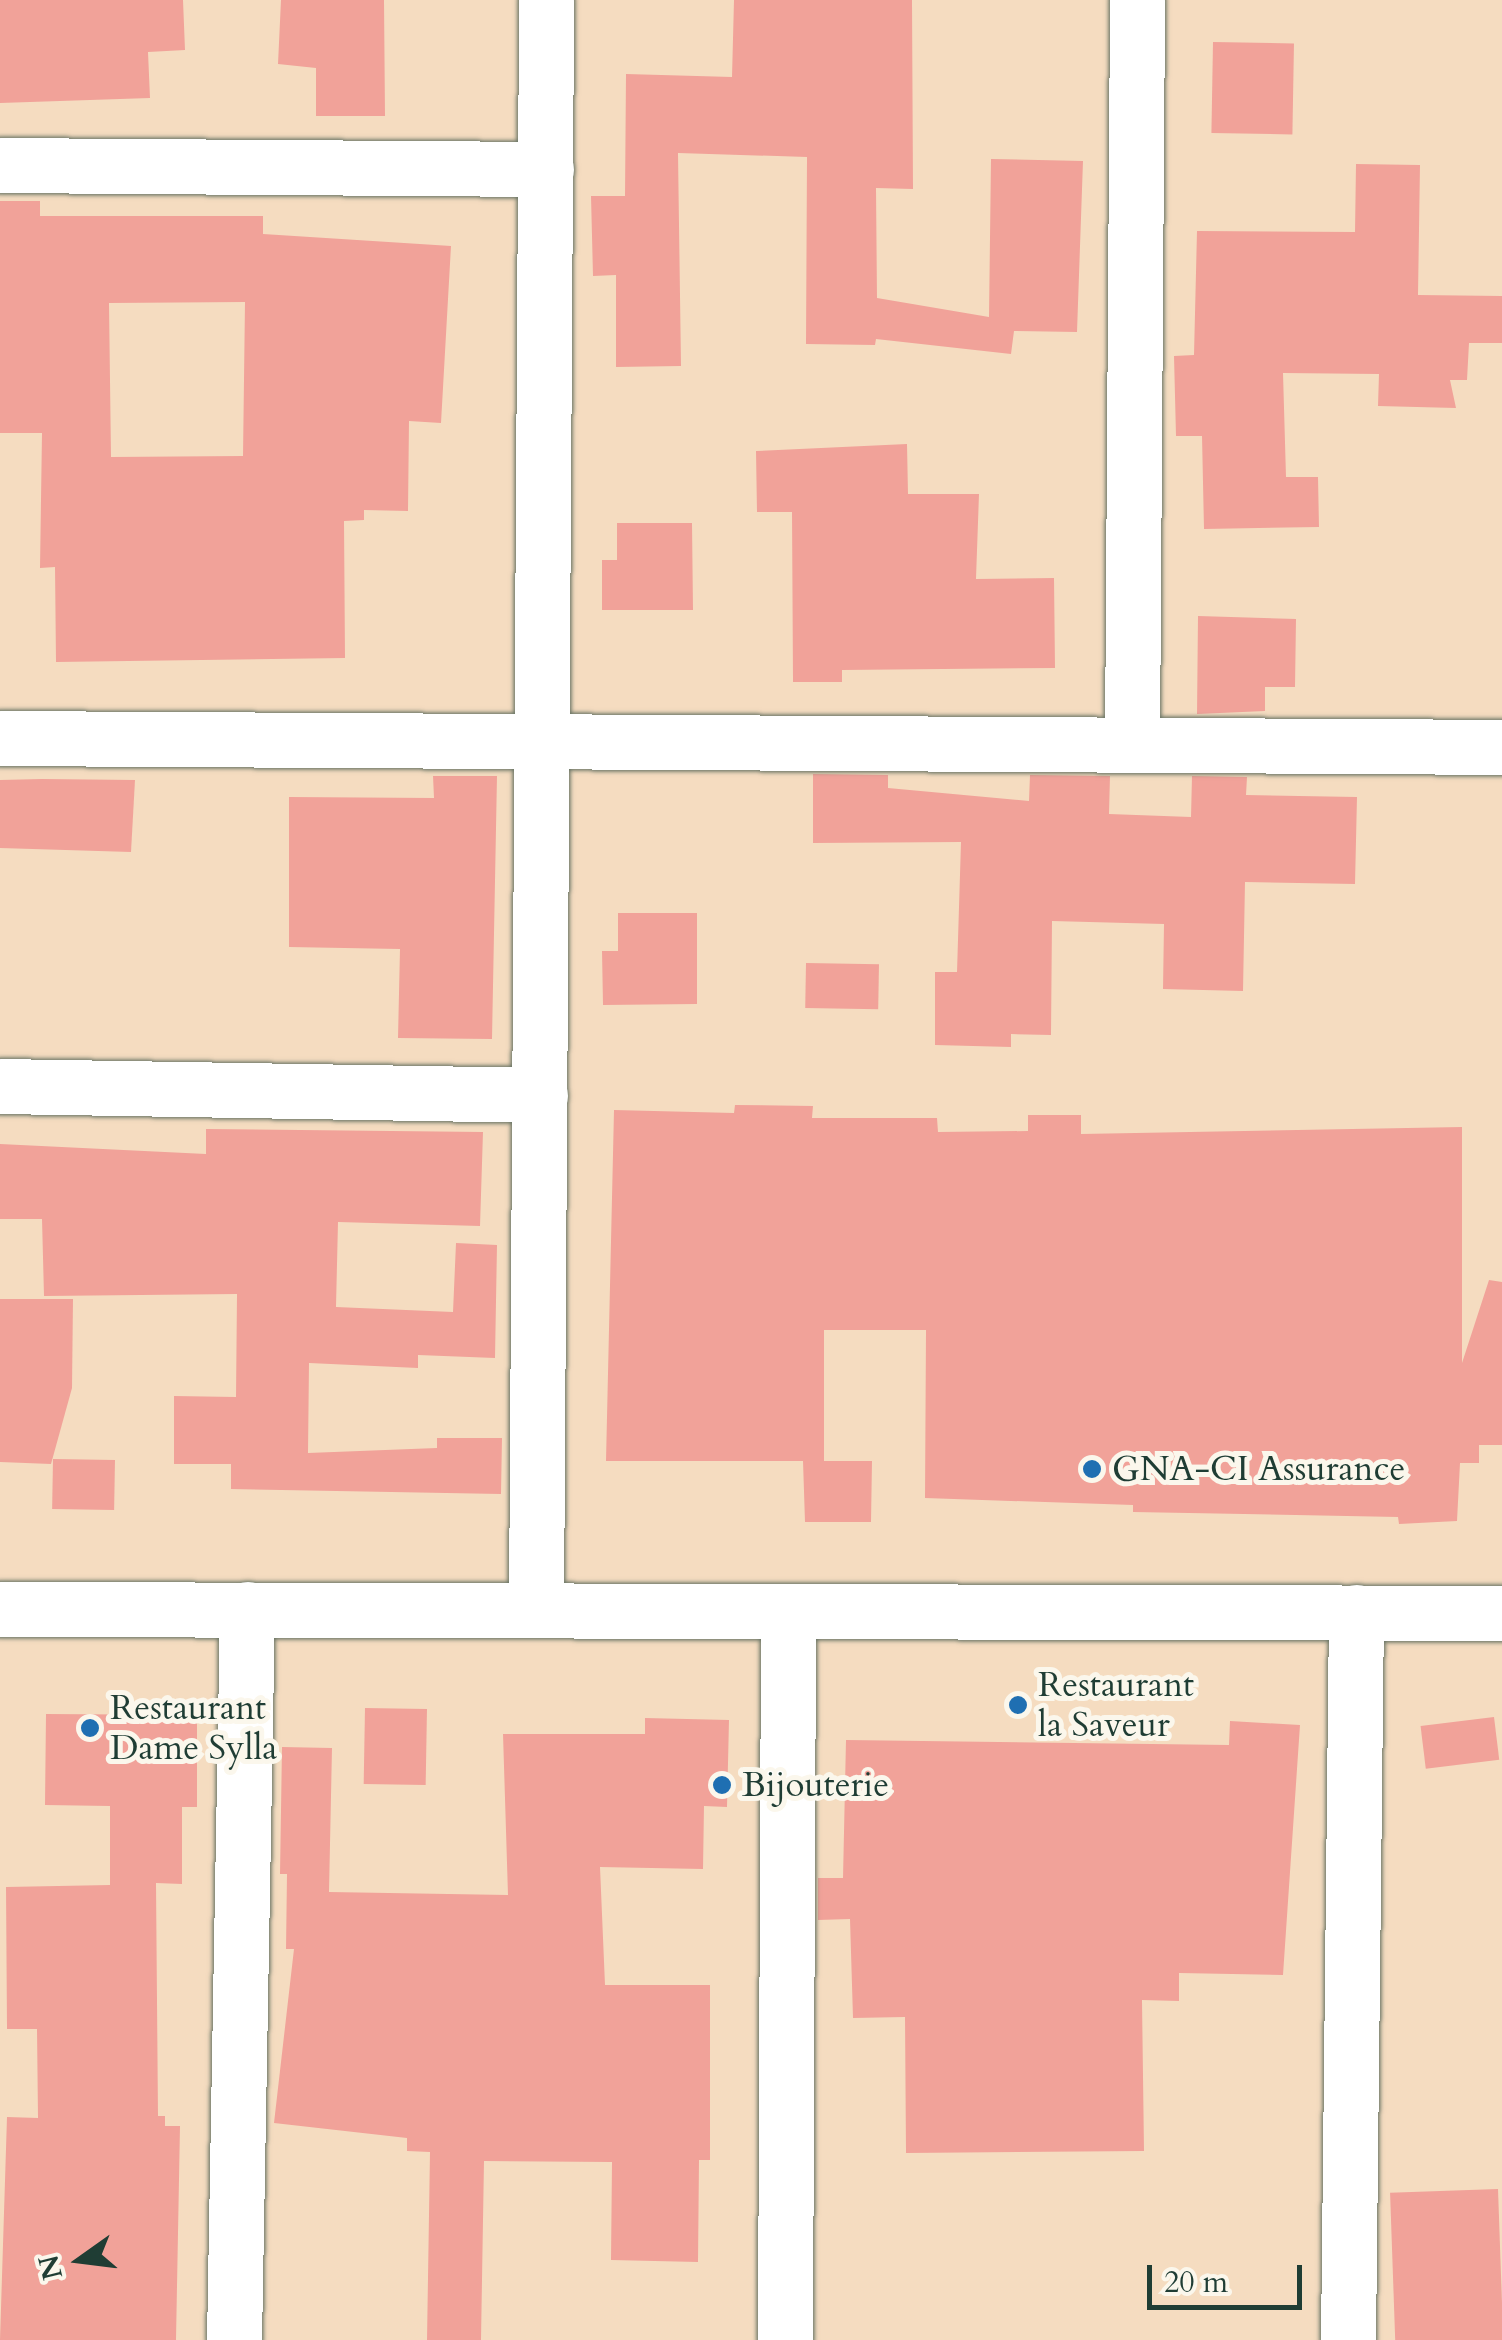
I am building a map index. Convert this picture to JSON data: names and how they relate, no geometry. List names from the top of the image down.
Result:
{
  "places": [
    "GNA-CI Assurance",
    "Restaurant la Saveur",
    "Restaurant Dame Sylla",
    "Bijouterie"
  ],
  "scale_bar": "20 m",
  "north": "left"
}
